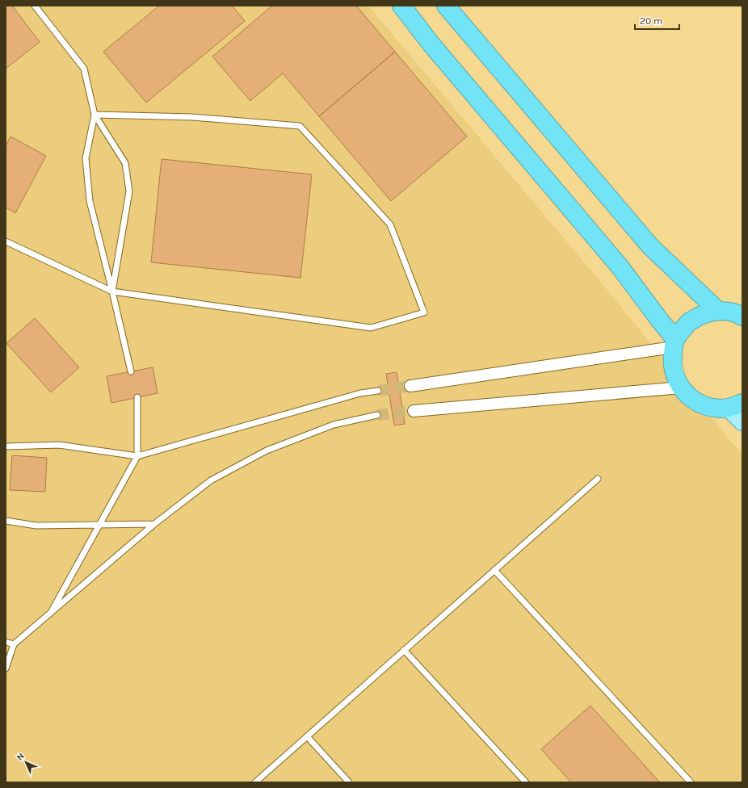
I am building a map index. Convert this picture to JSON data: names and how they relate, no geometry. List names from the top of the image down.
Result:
{
  "scale_bar": "20 m",
  "north": "top left"
}
